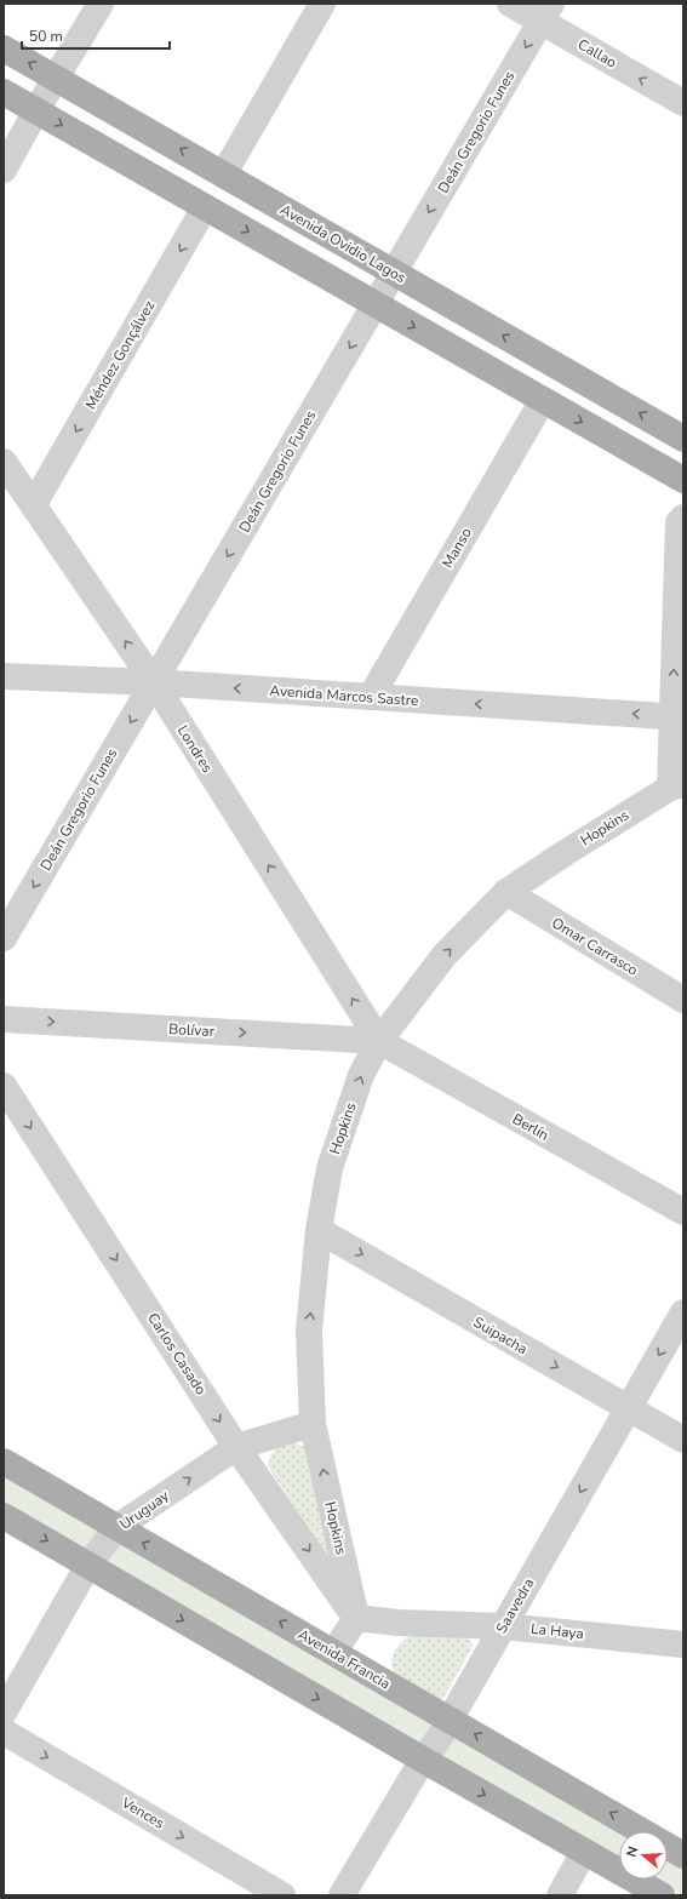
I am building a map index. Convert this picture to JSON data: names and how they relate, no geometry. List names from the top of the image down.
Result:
{
  "streets": {
    "main road": ["Avenida Ovidio Lagos", "Avenida Francia"],
    "street": [
      "Callao",
      "Deán Gregorio Funes",
      "Méndez Gonçálvez",
      "Manso",
      "Avenida Marcos Sastre",
      "Londres",
      "Hopkins",
      "Omar Carrasco",
      "Bolívar",
      "Berlín",
      "Suipacha",
      "Carlos Casado",
      "Uruguay",
      "Saavedra",
      "La Haya",
      "Vences"
    ]
  },
  "crossings": [
    ["Callao", "Deán Gregorio Funes"],
    ["Deán Gregorio Funes", "Avenida Ovidio Lagos"],
    ["Deán Gregorio Funes", "Avenida Marcos Sastre"],
    ["Deán Gregorio Funes", "Londres"],
    ["Méndez Gonçálvez", "Londres"],
    ["Manso", "Avenida Marcos Sastre"],
    ["Avenida Marcos Sastre", "Londres"],
    ["Londres", "Hopkins"],
    ["Londres", "Bolívar"],
    ["Londres", "Berlín"],
    ["Hopkins", "Omar Carrasco"],
    ["Hopkins", "Bolívar"],
    ["Hopkins", "Berlín"],
    ["Hopkins", "Suipacha"],
    ["Hopkins", "Carlos Casado"],
    ["Hopkins", "Uruguay"],
    ["Hopkins", "La Haya"],
    ["Bolívar", "Berlín"],
    ["Suipacha", "Saavedra"],
    ["Carlos Casado", "Uruguay"],
    ["Carlos Casado", "La Haya"],
    ["Uruguay", "Avenida Francia"],
    ["Saavedra", "La Haya"],
    ["Saavedra", "Avenida Francia"]
  ],
  "one_way": [
    "Callao",
    "Deán Gregorio Funes",
    "Méndez Gonçálvez",
    "Avenida Marcos Sastre",
    "Londres",
    "Hopkins",
    "Bolívar",
    "Suipacha",
    "Carlos Casado",
    "Saavedra",
    "Vences"
  ],
  "scale_bar": "50 m",
  "north": "left"
}
